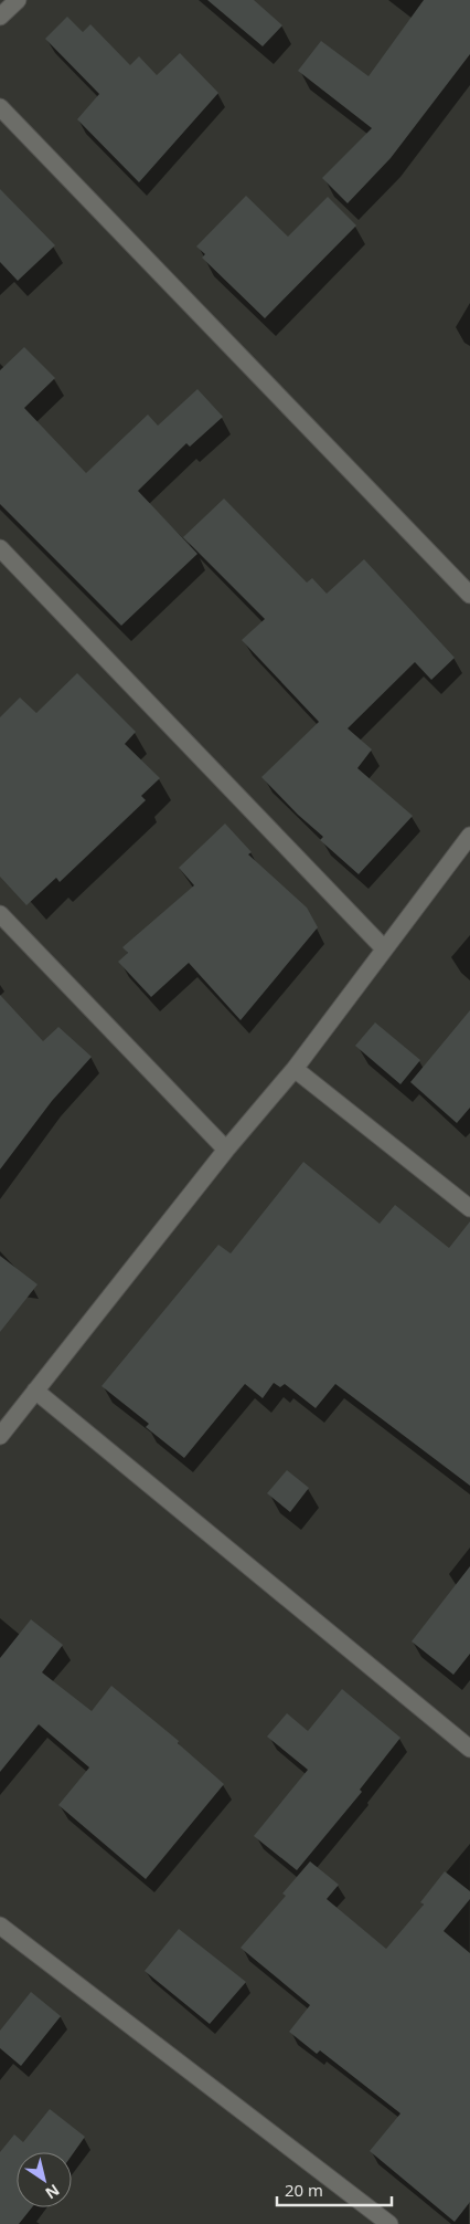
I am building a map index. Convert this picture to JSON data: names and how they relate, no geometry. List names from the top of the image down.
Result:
{
  "scale_bar": "20 m",
  "north": "bottom right"
}
